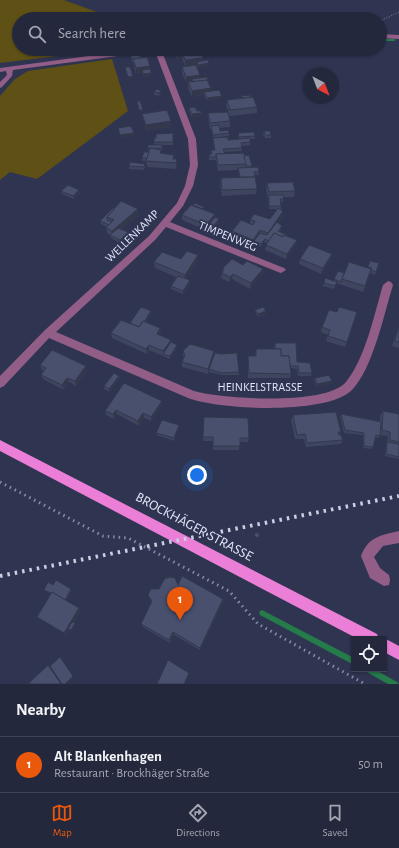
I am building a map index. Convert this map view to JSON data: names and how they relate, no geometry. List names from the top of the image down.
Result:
{
  "streets": {
    "main road": ["BROCKHÄGER STRASSE"],
    "street": ["WELLENKAMP", "TIMPENWEG", "HEINKELSTRASSE"]
  },
  "crossings": [
    ["WELLENKAMP", "TIMPENWEG"],
    ["WELLENKAMP", "HEINKELSTRASSE"]
  ],
  "north": "bottom right",
  "page": {
    "search": "Search here",
    "pins": "1",
    "heading": "Nearby",
    "list": [
      {
        "mark": "1",
        "name": "Alt Blankenhagen",
        "note": "Restaurant · Brockhäger Straße",
        "value": "50 m"
      }
    ],
    "nav": ["Map", "Directions", "Saved"]
  }
}
